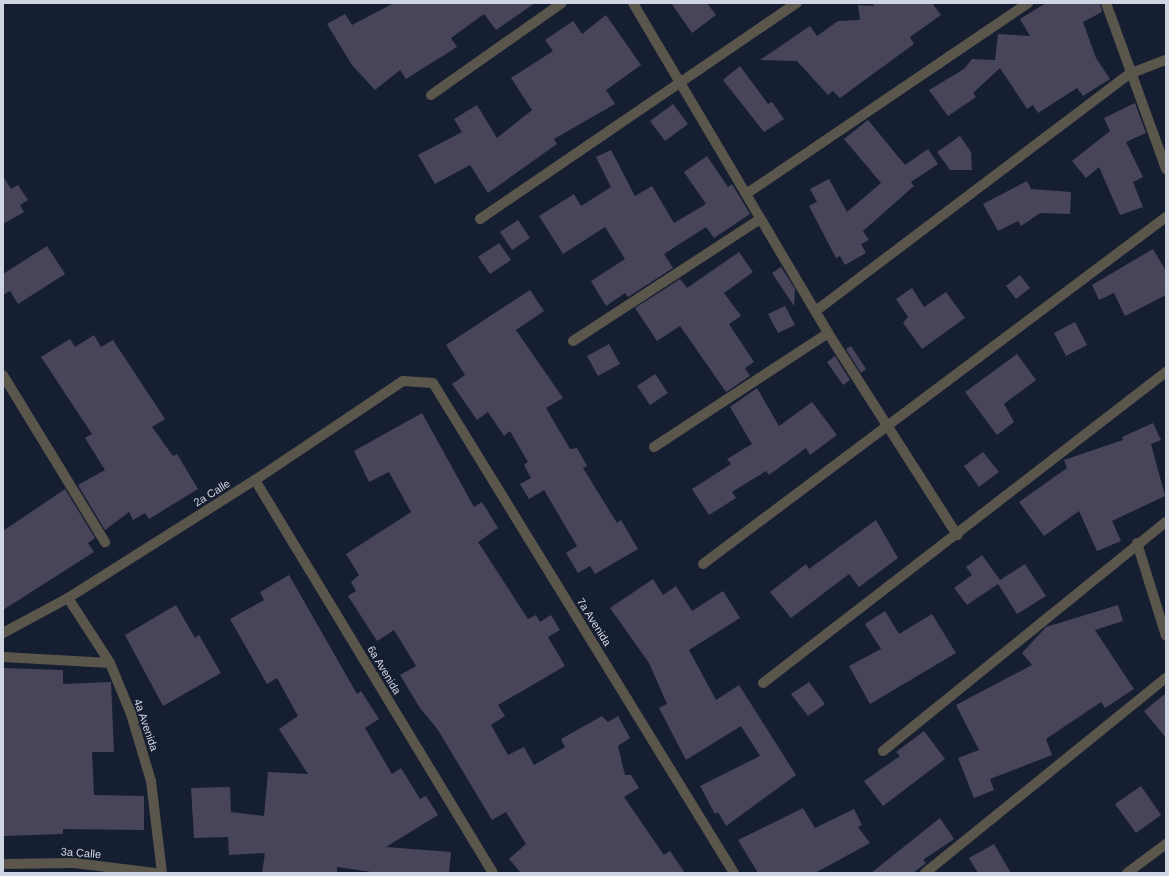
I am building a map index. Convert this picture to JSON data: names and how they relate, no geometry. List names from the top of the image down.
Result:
{
  "streets": {
    "street": [
      "2a Calle",
      "7a Avenida",
      "6a Avenida",
      "4a Avenida",
      "3a Calle"
    ]
  },
  "crossings": [
    ["2a Calle", "7a Avenida"],
    ["2a Calle", "6a Avenida"],
    ["2a Calle", "4a Avenida"]
  ]
}
